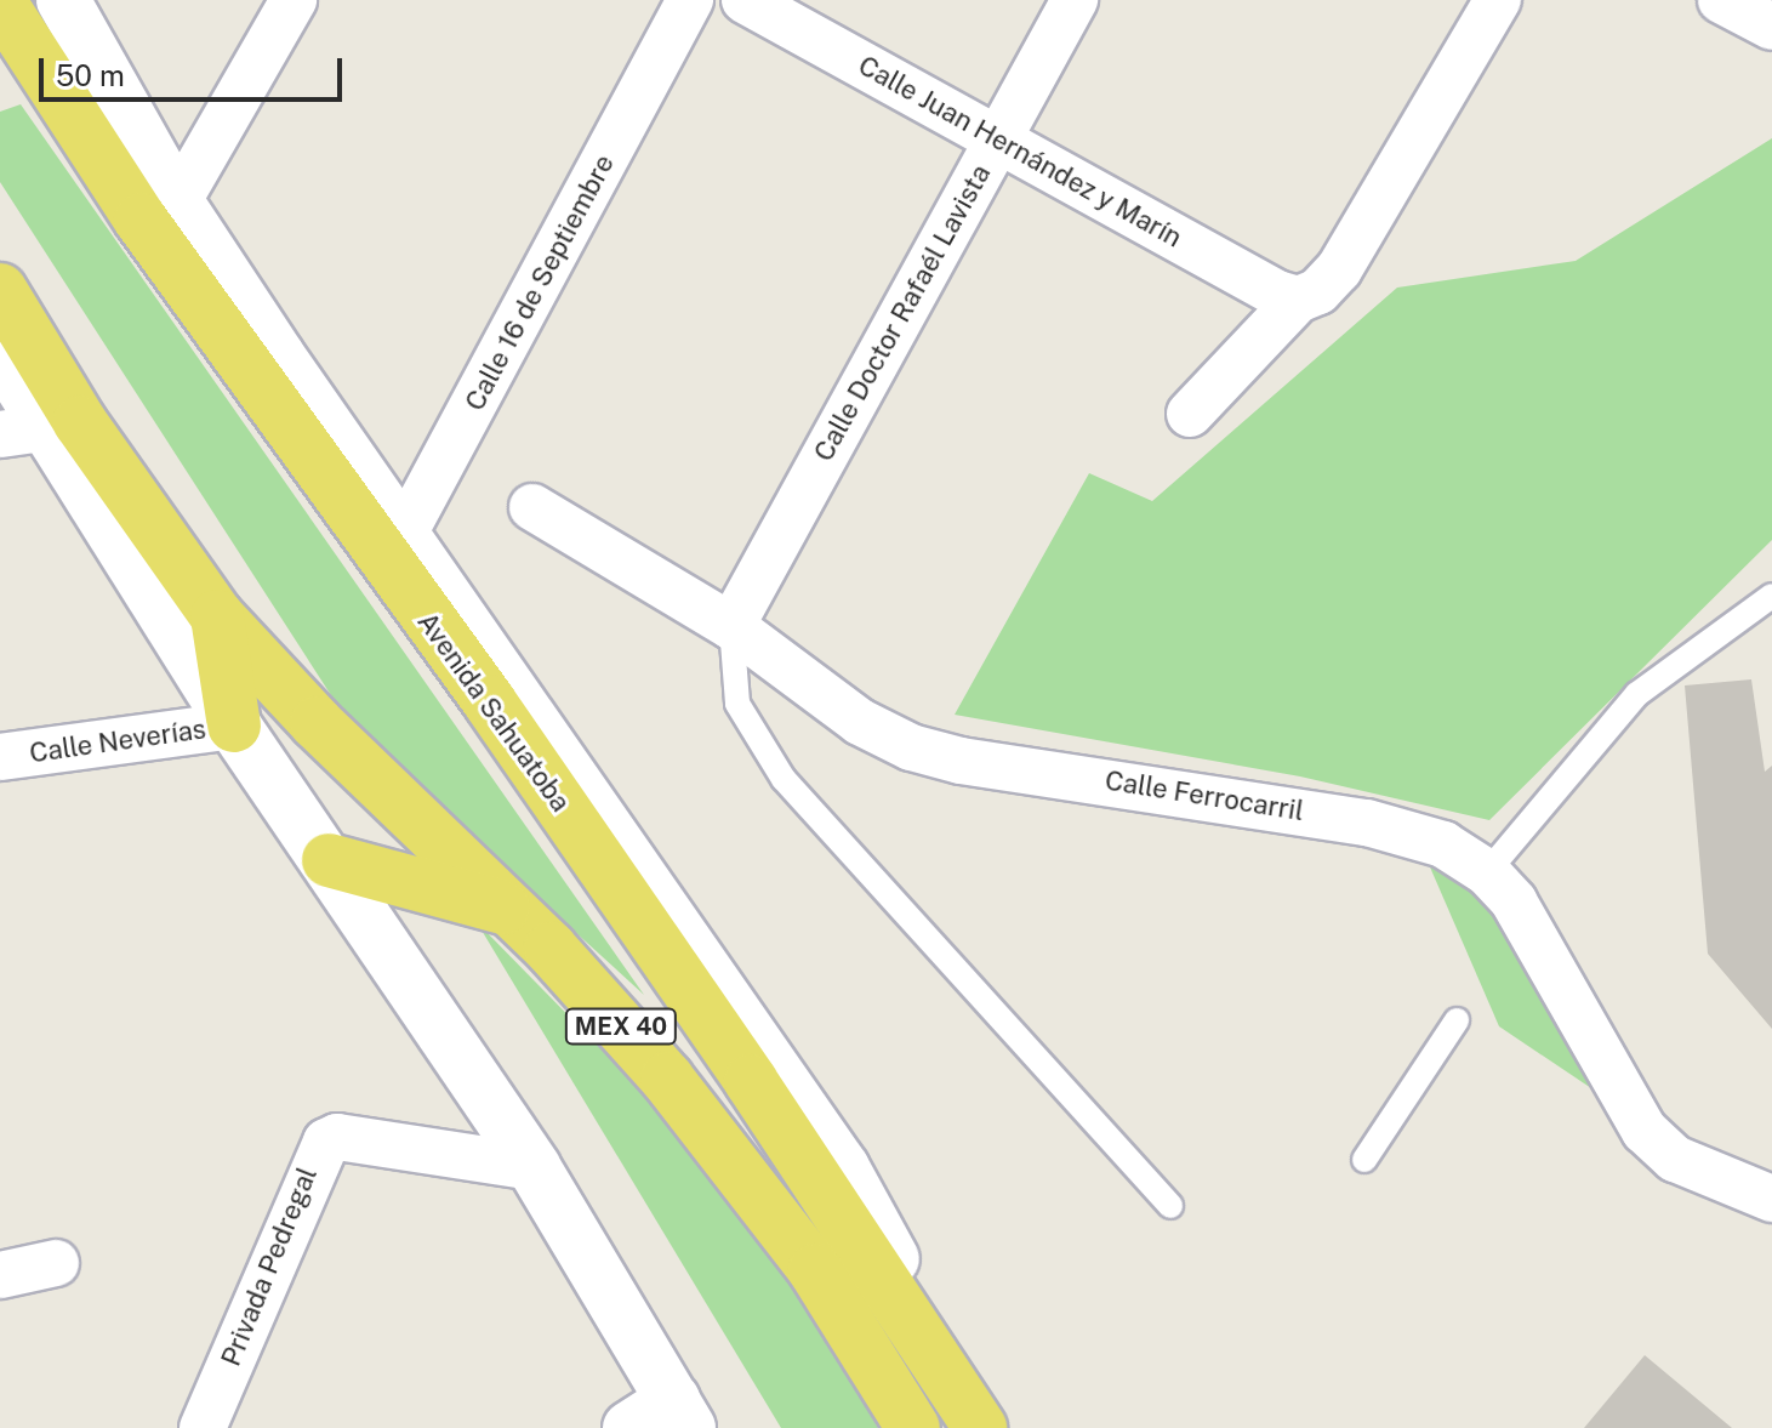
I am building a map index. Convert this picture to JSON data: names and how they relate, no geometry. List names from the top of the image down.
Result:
{
  "streets": {
    "main road": ["Avenida Sahuatoba", "MEX 40"],
    "street": [
      "Calle Juan Hernández y Marín",
      "Calle 16 de Septiembre",
      "Calle Doctor Rafaél Lavista",
      "Calle Neverías",
      "Calle Ferrocarril",
      "Privada Pedregal"
    ]
  },
  "crossings": [
    ["Calle Juan Hernández y Marín", "Calle Doctor Rafaél Lavista"],
    ["Calle 16 de Septiembre", "Avenida Sahuatoba"],
    ["Calle Doctor Rafaél Lavista", "Calle Ferrocarril"]
  ],
  "scale_bar": "50 m"
}
